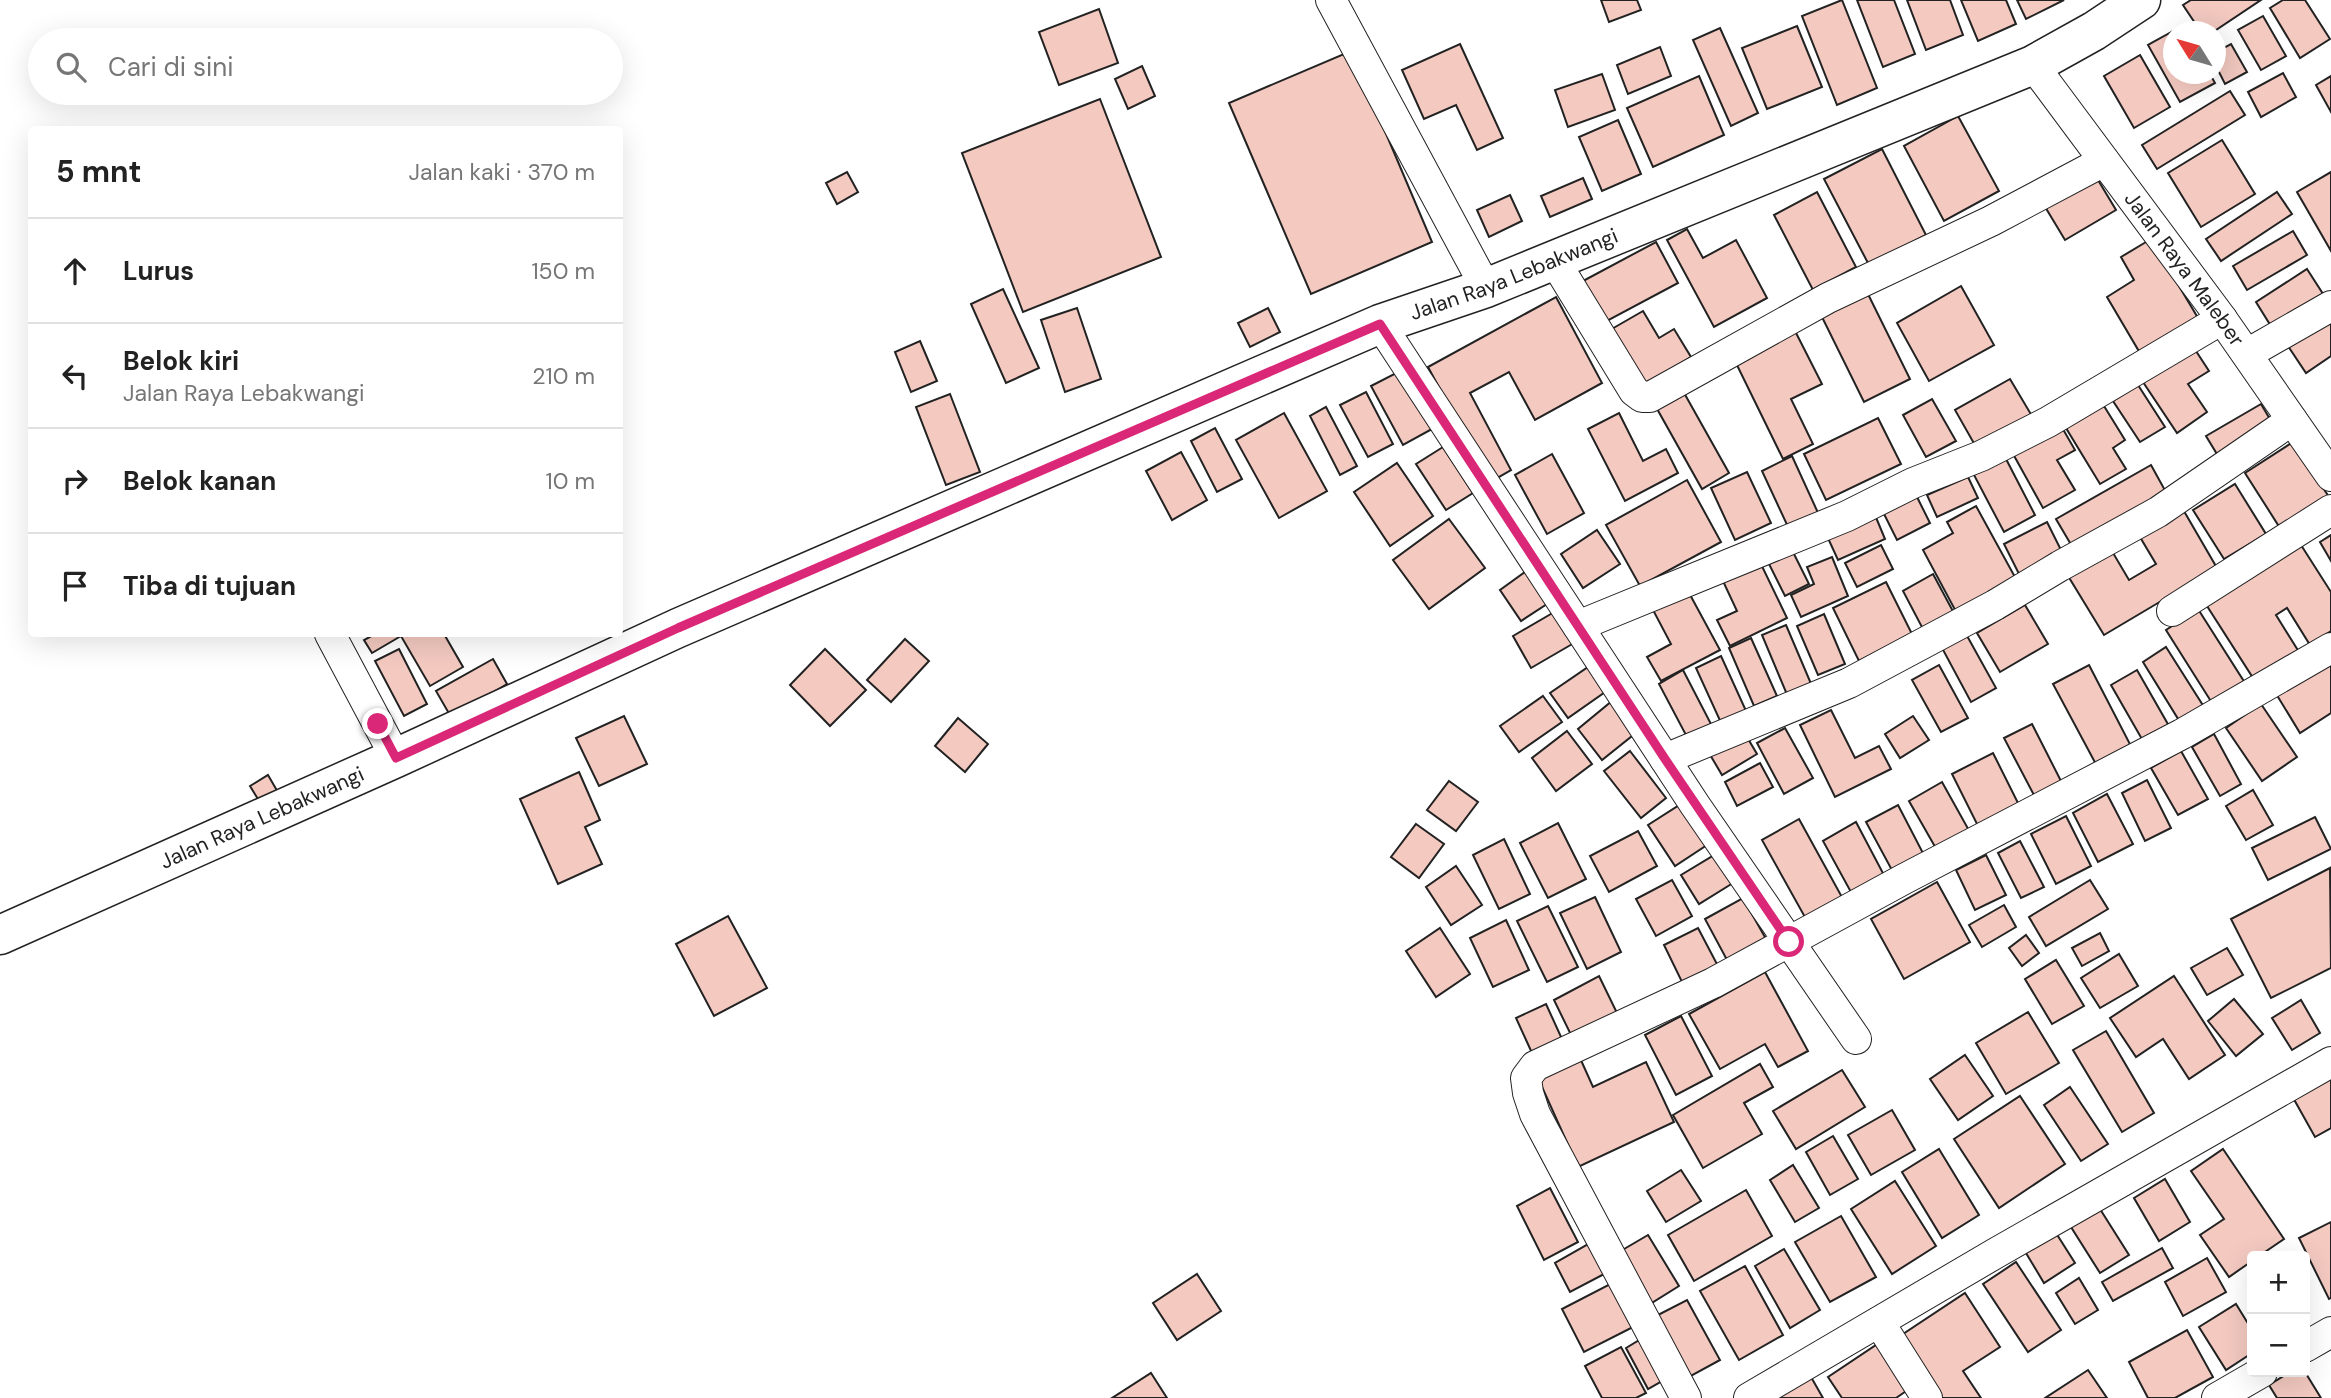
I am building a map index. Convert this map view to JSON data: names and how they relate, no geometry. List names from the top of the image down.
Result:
{
  "streets": {
    "main road": ["Jalan Raya Lebakwangi"],
    "street": ["Jalan Raya Maleber"]
  },
  "crossings": [
    ["Jalan Raya Maleber", "Jalan Raya Lebakwangi"]
  ],
  "north": "top left",
  "page": {
    "search": "Cari di sini",
    "heading": ["5 mnt", "Jalan kaki · 370 m"],
    "list": [
      ["Lurus", "150 m"],
      ["Belok kiri", "Jalan Raya Lebakwangi", "210 m"],
      ["Belok kanan", "10 m"],
      "Tiba di tujuan"
    ],
    "map_buttons": ["+", "−"]
  }
}
